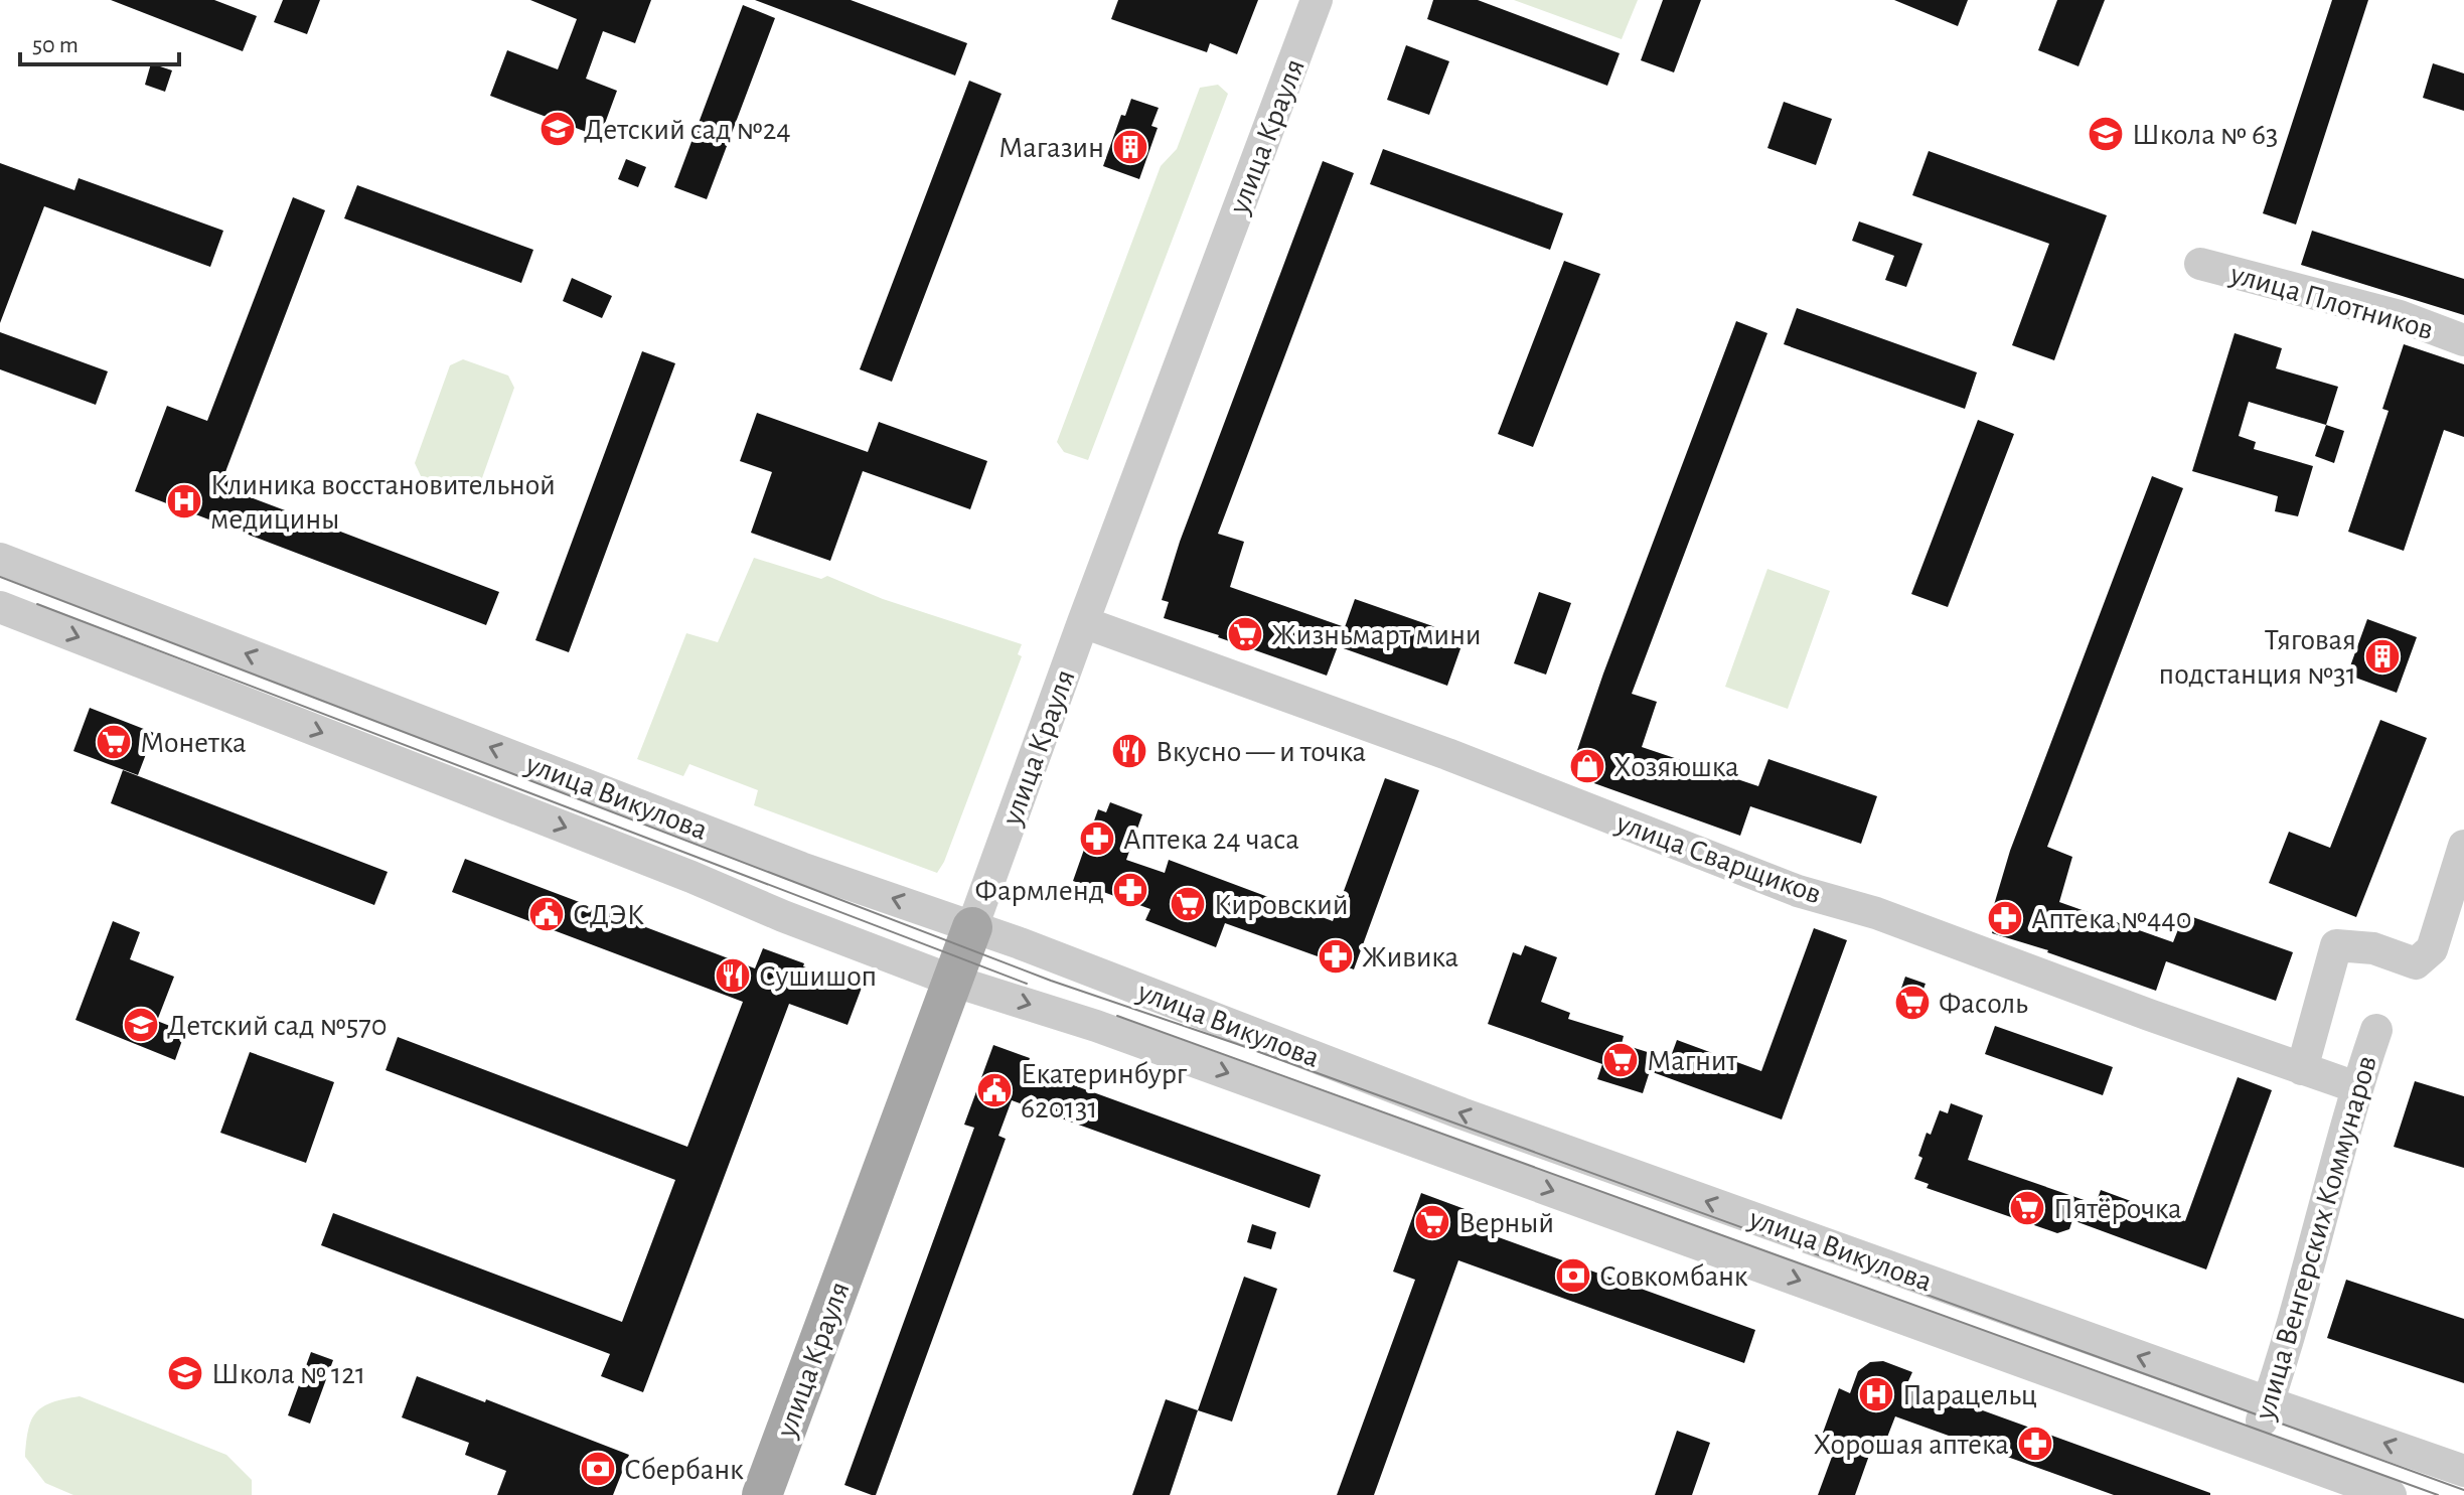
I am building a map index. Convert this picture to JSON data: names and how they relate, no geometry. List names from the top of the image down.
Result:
{
  "streets": {
    "main road": ["улица Крауля"],
    "street": [
      "улица Плотников",
      "улица Викулова",
      "улица Сварщиков",
      "улица Венгерских Коммунаров"
    ]
  },
  "crossings": [
    ["улица Крауля", "улица Викулова"],
    ["улица Крауля", "улица Сварщиков"],
    ["улица Викулова", "улица Венгерских Коммунаров"],
    ["улица Сварщиков", "улица Венгерских Коммунаров"]
  ],
  "places": {
    "school or university": [
      "Детский сад №24",
      "Школа № 63",
      "Детский сад №570",
      "Школа № 121"
    ],
    "building": ["Магазин", "Тяговая подстанция №31"],
    "hospital": ["Клиника восстановительной медицины", "Парацельц"],
    "supermarket": [
      "Жизньмарт мини",
      "Монетка",
      "Кировский",
      "Фасоль",
      "Магнит",
      "Пятёрочка",
      "Верный"
    ],
    "restaurant": ["Вкусно — и точка", "Сушишоп"],
    "shop": ["Хозяюшка"],
    "pharmacy": [
      "Аптека 24 часа",
      "Фармленд",
      "Аптека №440",
      "Живика",
      "Хорошая аптека"
    ],
    "public building": ["СДЭК", "Екатеринбург 620131"],
    "bank": ["Совкомбанк", "Сбербанк"]
  },
  "scale_bar": "50 m"
}
